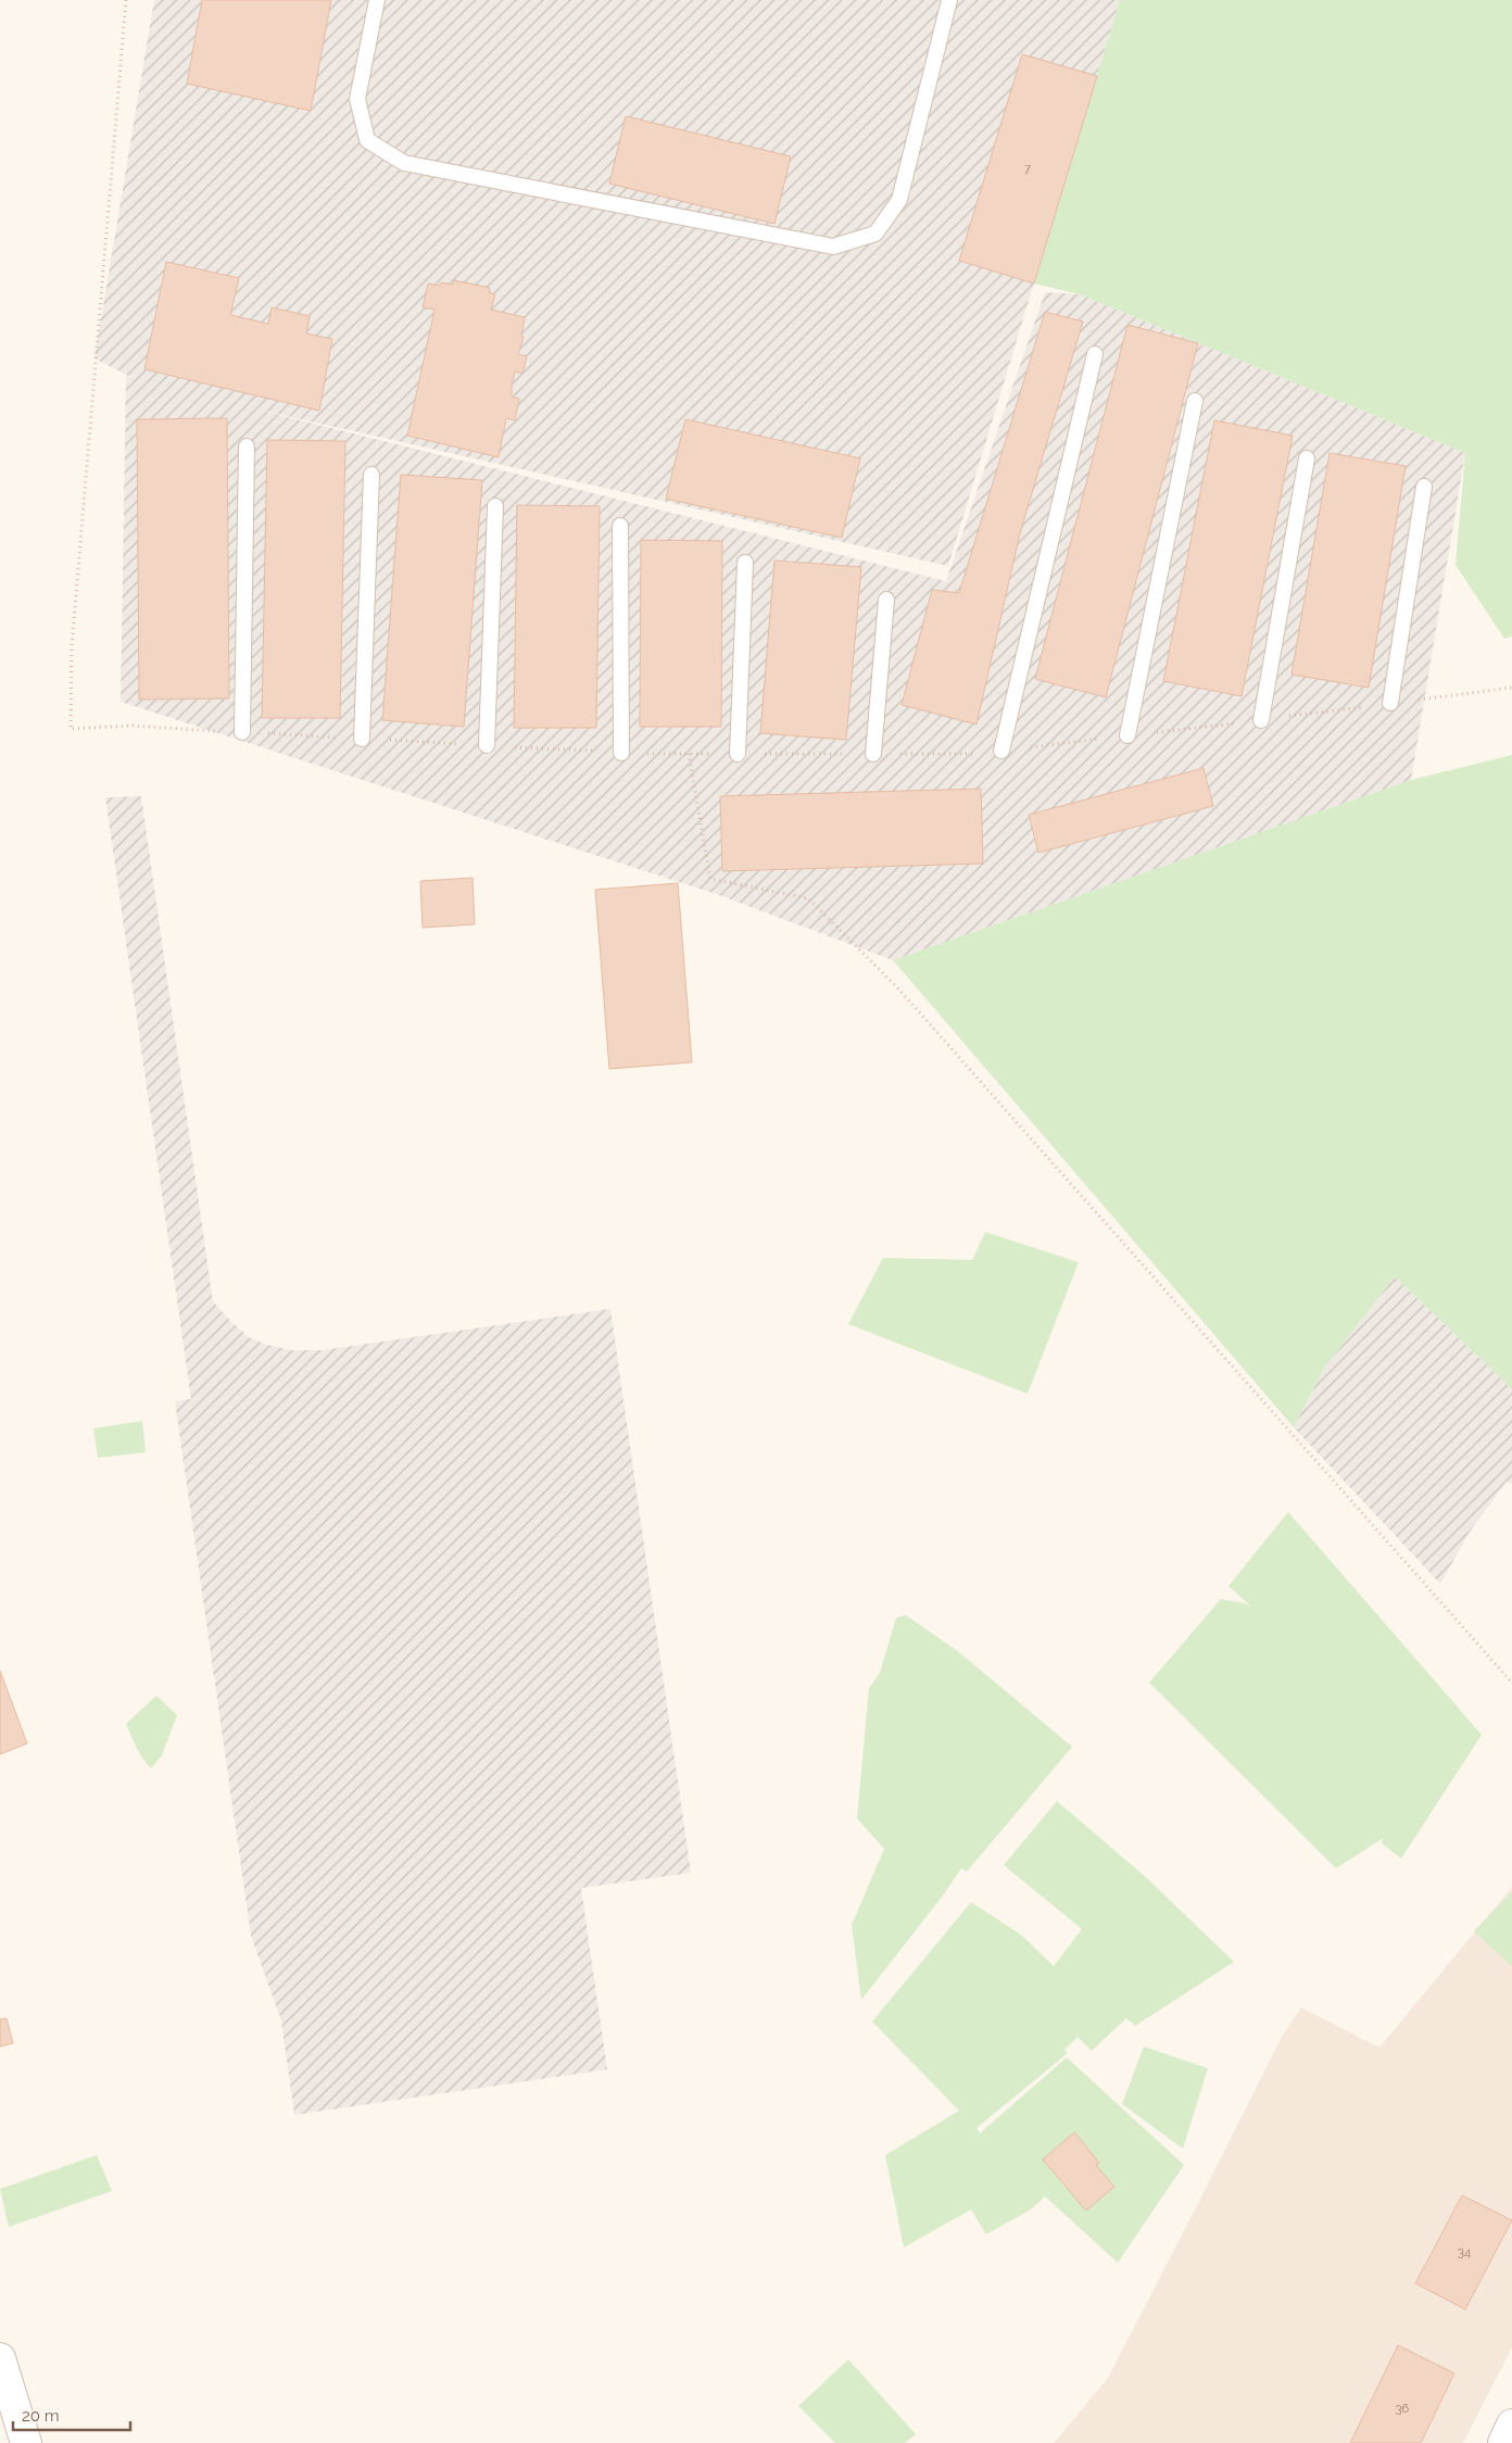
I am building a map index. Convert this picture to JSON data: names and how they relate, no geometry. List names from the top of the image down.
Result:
{
  "house_numbers": ["7", "34", "36"],
  "scale_bar": "20 m"
}
